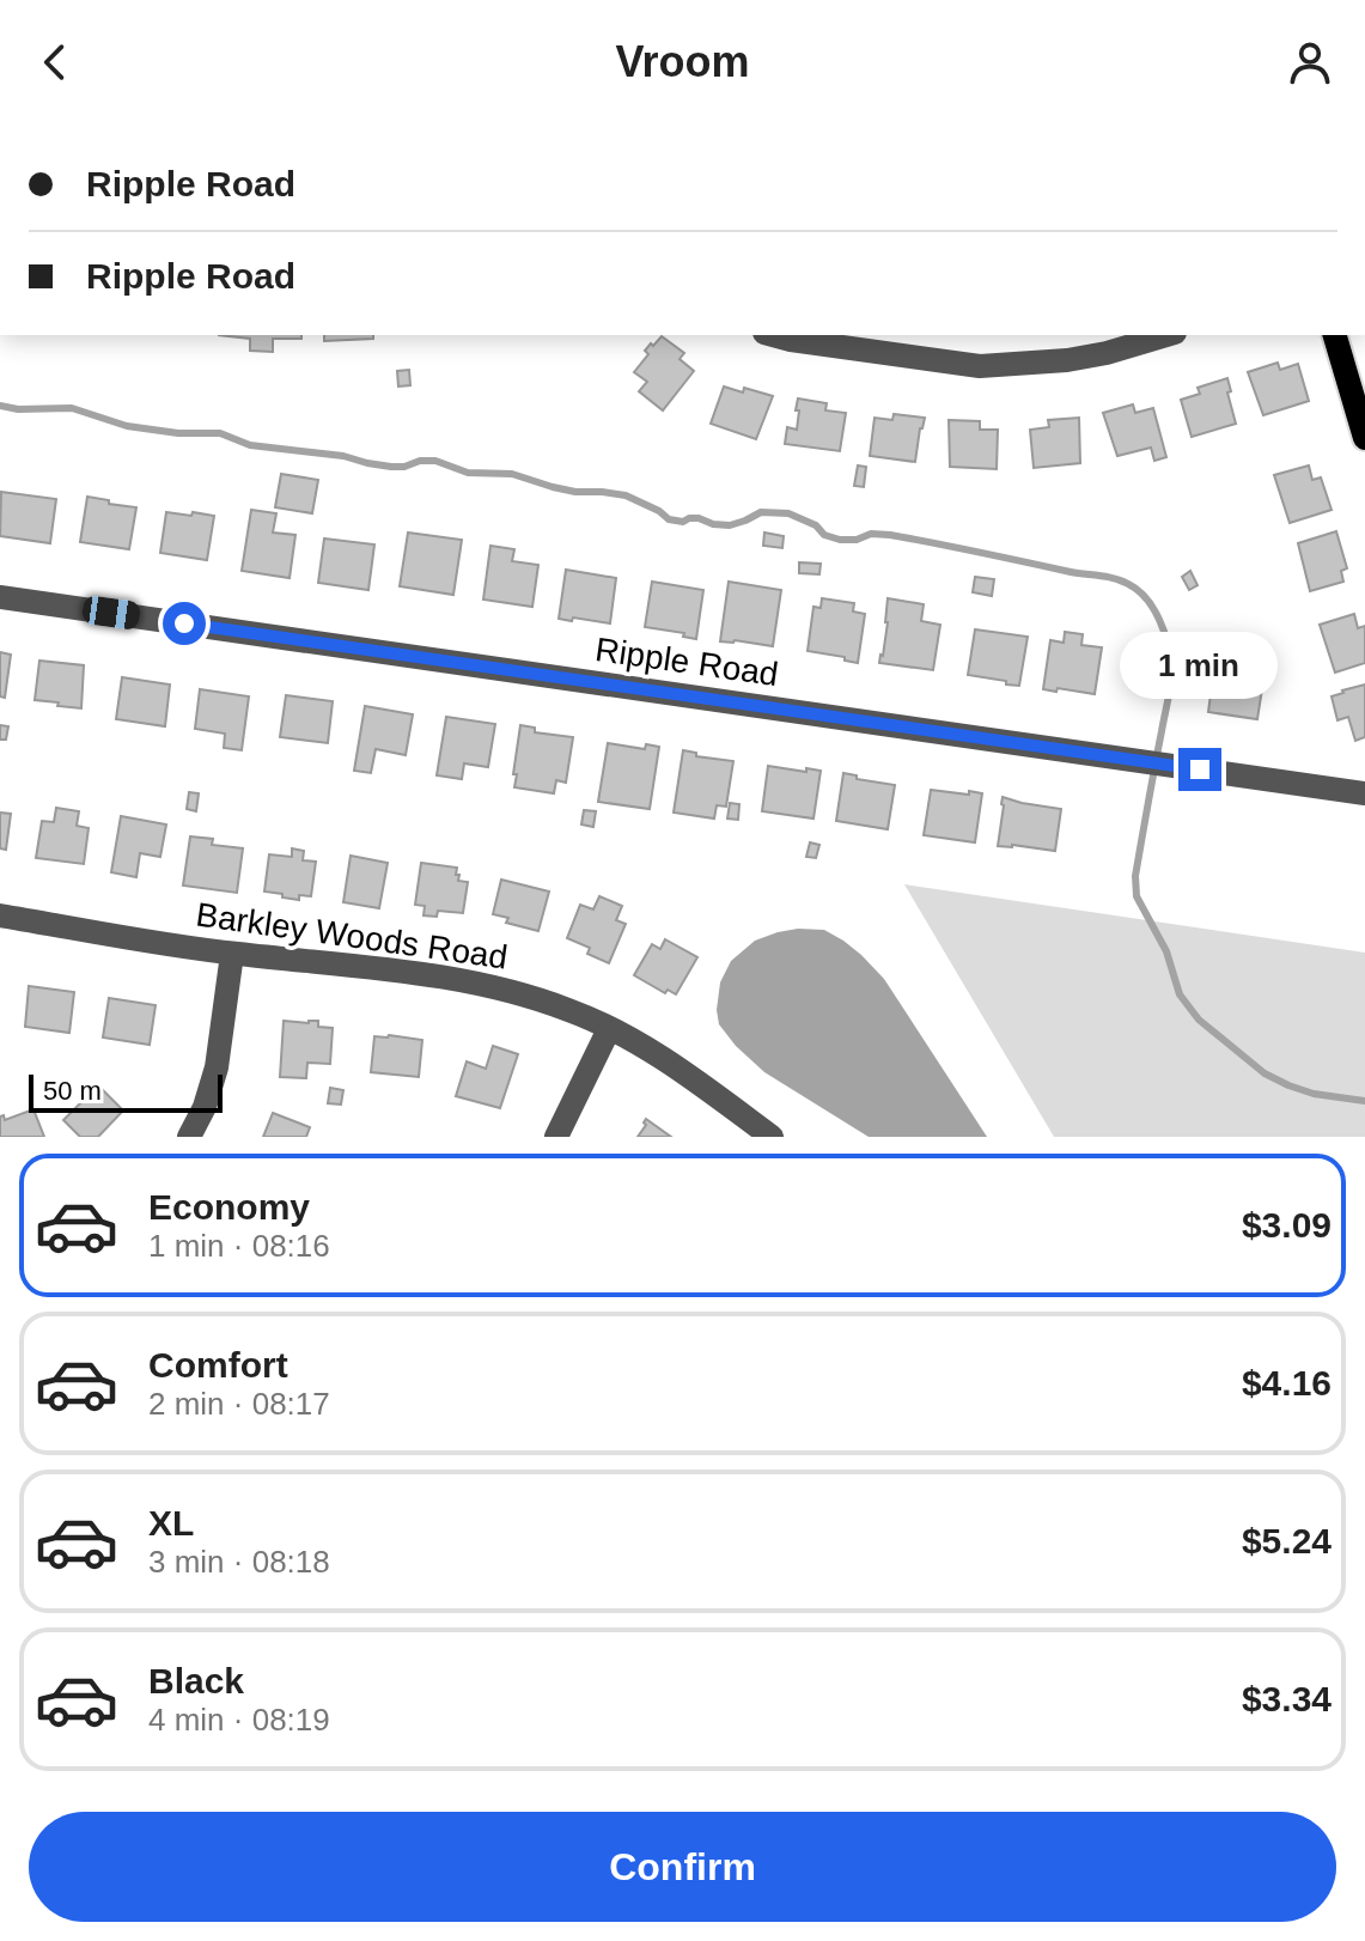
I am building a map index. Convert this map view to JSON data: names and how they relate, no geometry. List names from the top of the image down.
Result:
{
  "streets": {
    "street": ["Ripple Road", "Barkley Woods Road"]
  },
  "scale_bar": "50 m",
  "page": {
    "header": "Vroom",
    "banner": ["Ripple Road", "Ripple Road"],
    "bubble": "1 min",
    "scale": "50 m",
    "list": [
      {
        "name": "Economy",
        "note": "1 min · 08:16",
        "value": "$3.09"
      },
      {
        "name": "Comfort",
        "note": "2 min · 08:17",
        "value": "$4.16"
      },
      {
        "name": "XL",
        "note": "3 min · 08:18",
        "value": "$5.24"
      },
      {
        "name": "Black",
        "note": "4 min · 08:19",
        "value": "$3.34"
      }
    ],
    "buttons": "Confirm"
  }
}
